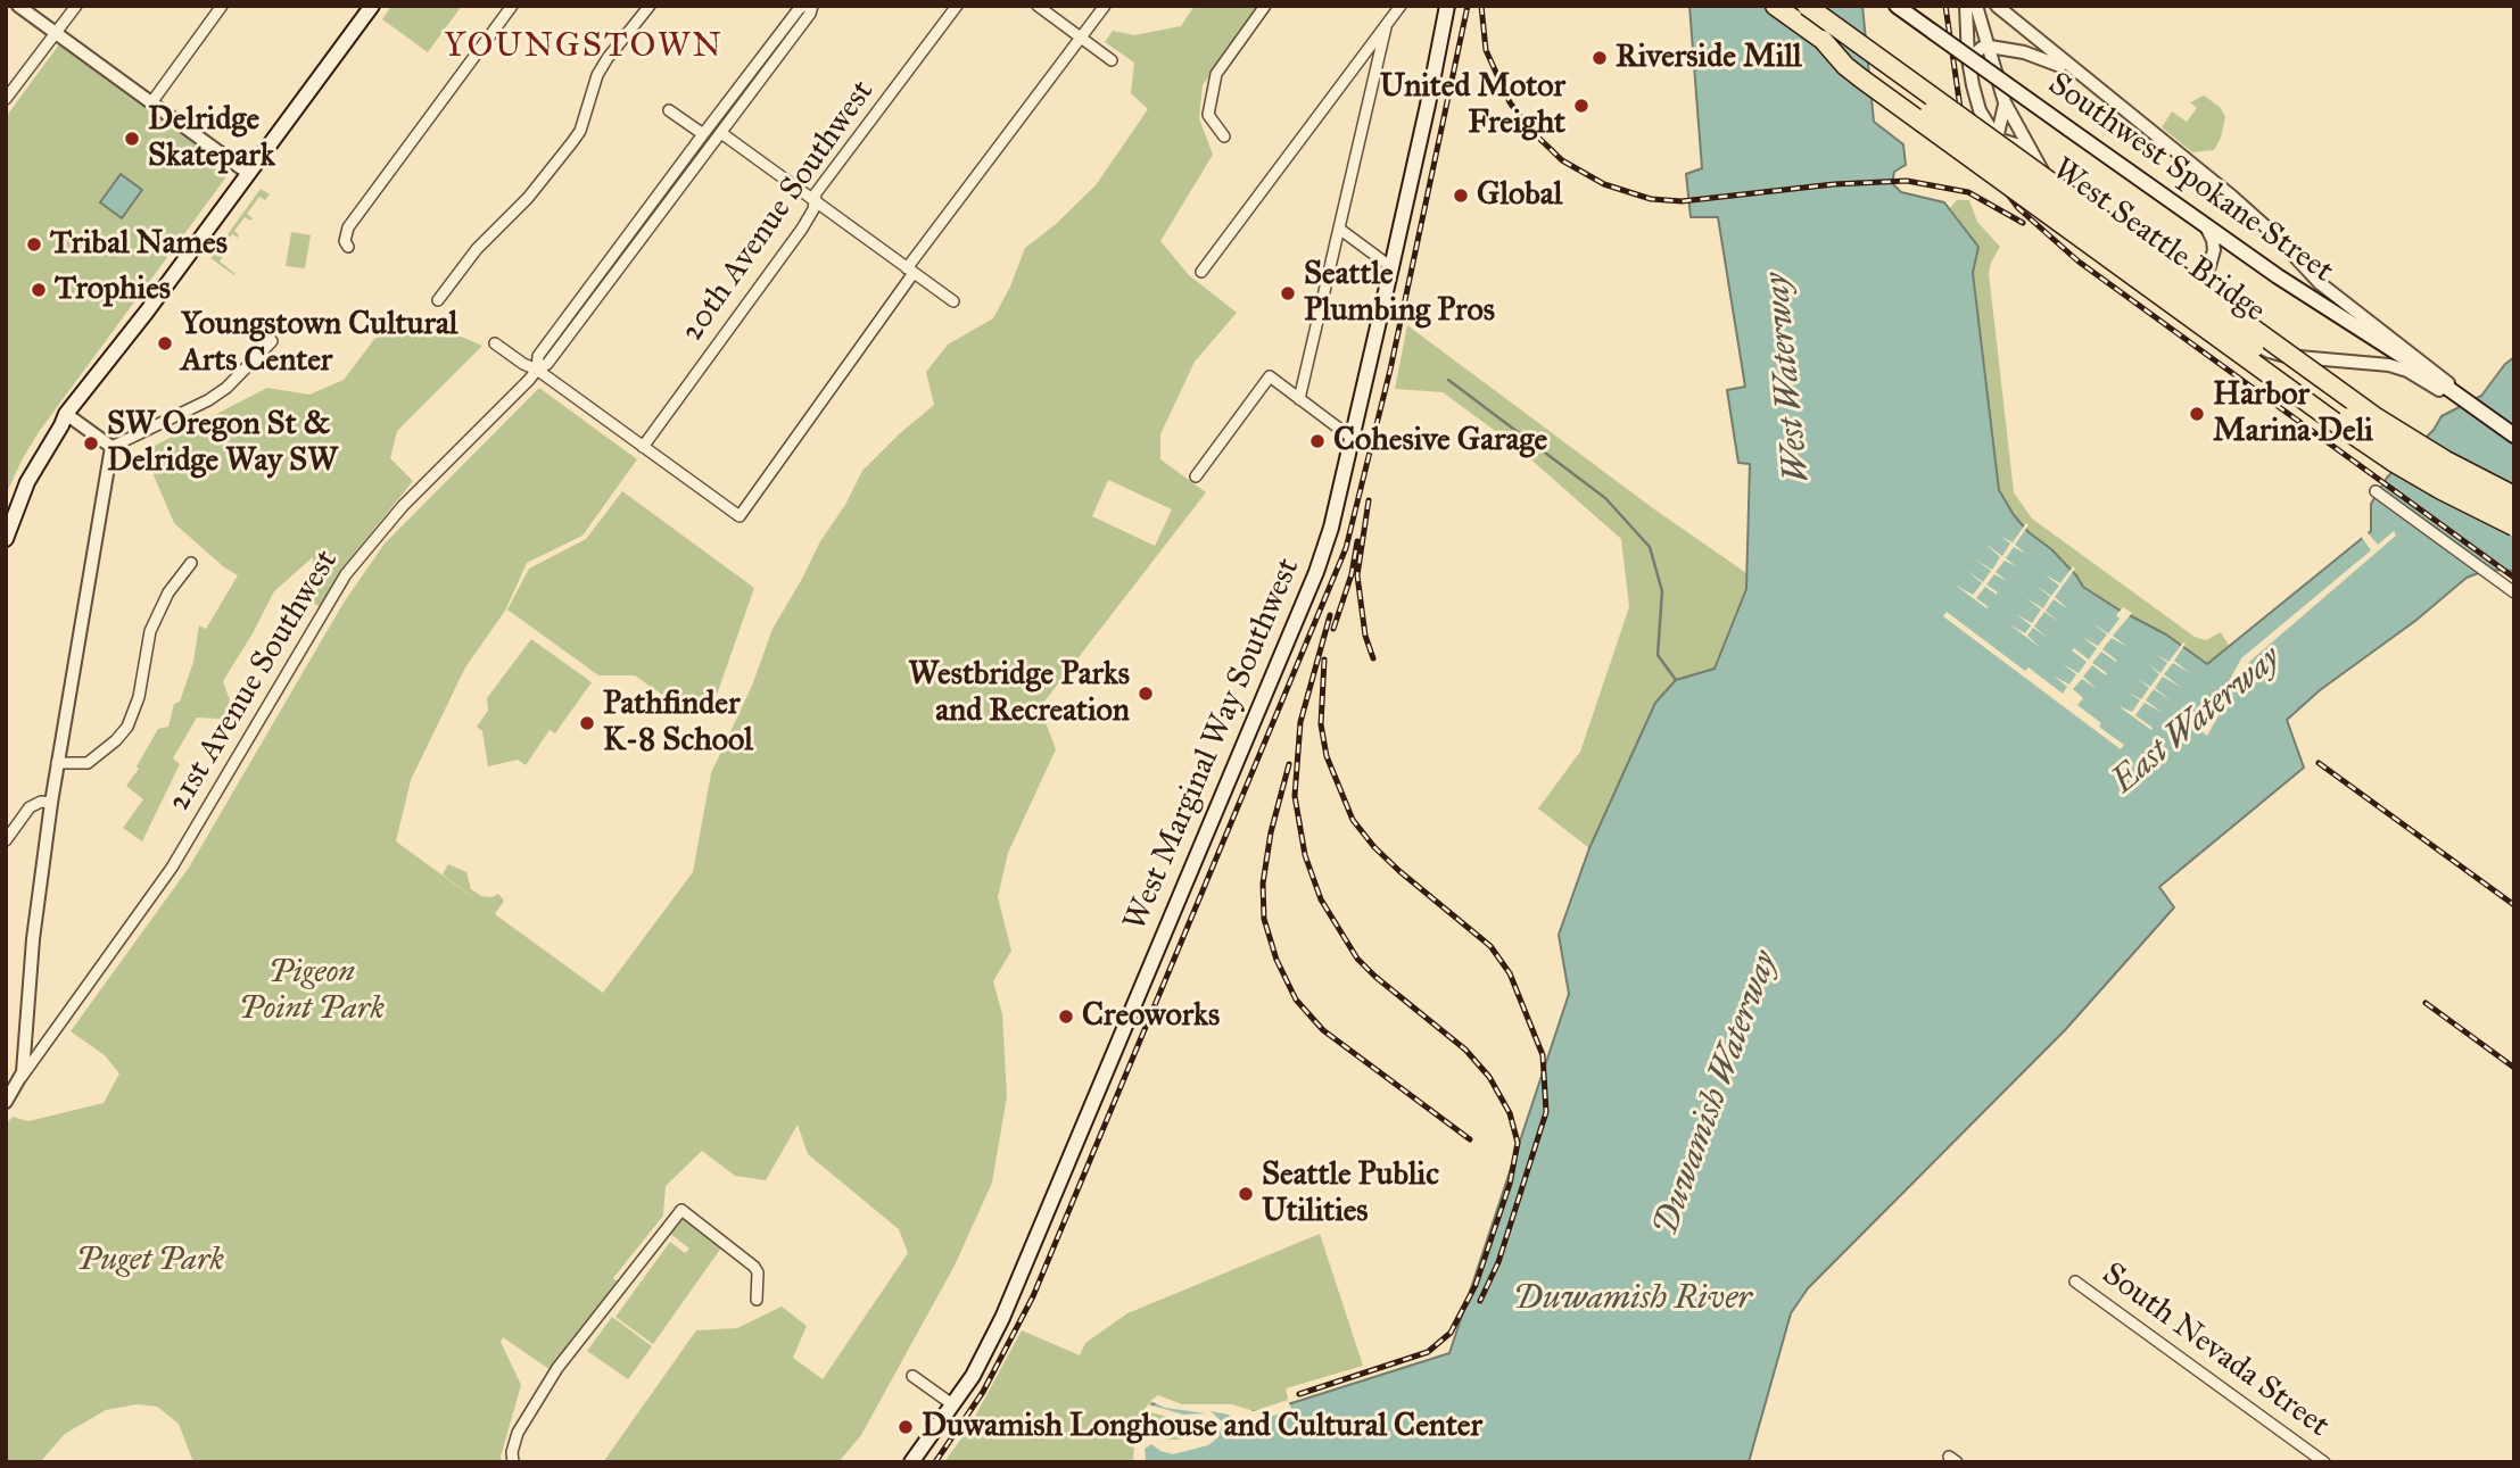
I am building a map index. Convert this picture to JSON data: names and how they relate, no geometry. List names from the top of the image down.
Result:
{
  "streets": {
    "highway": ["West Seattle Bridge"],
    "main road": ["Southwest Spokane Street", "West Marginal Way Southwest"],
    "street": ["20th Avenue Southwest", "21st Avenue Southwest", "South Nevada Street"]
  },
  "districts": ["YOUNGSTOWN"],
  "water": [
    "West Waterway",
    "East Waterway",
    "Duwamish Waterway",
    "Duwamish River"
  ],
  "parks": ["Pigeon Point Park", "Puget Park"],
  "places": [
    "Riverside Mill",
    "United Motor Freight",
    "Delridge Skatepark",
    "Global",
    "Tribal Names",
    "Trophies",
    "Seattle Plumbing Pros",
    "Youngstown Cultural Arts Center",
    "Harbor Marina Deli",
    "Cohesive Garage",
    "SW Oregon St & Delridge Way SW",
    "Westbridge Parks and Recreation",
    "Pathfinder K-8 School",
    "Creoworks",
    "Seattle Public Utilities",
    "Duwamish Longhouse and Cultural Center"
  ]
}
